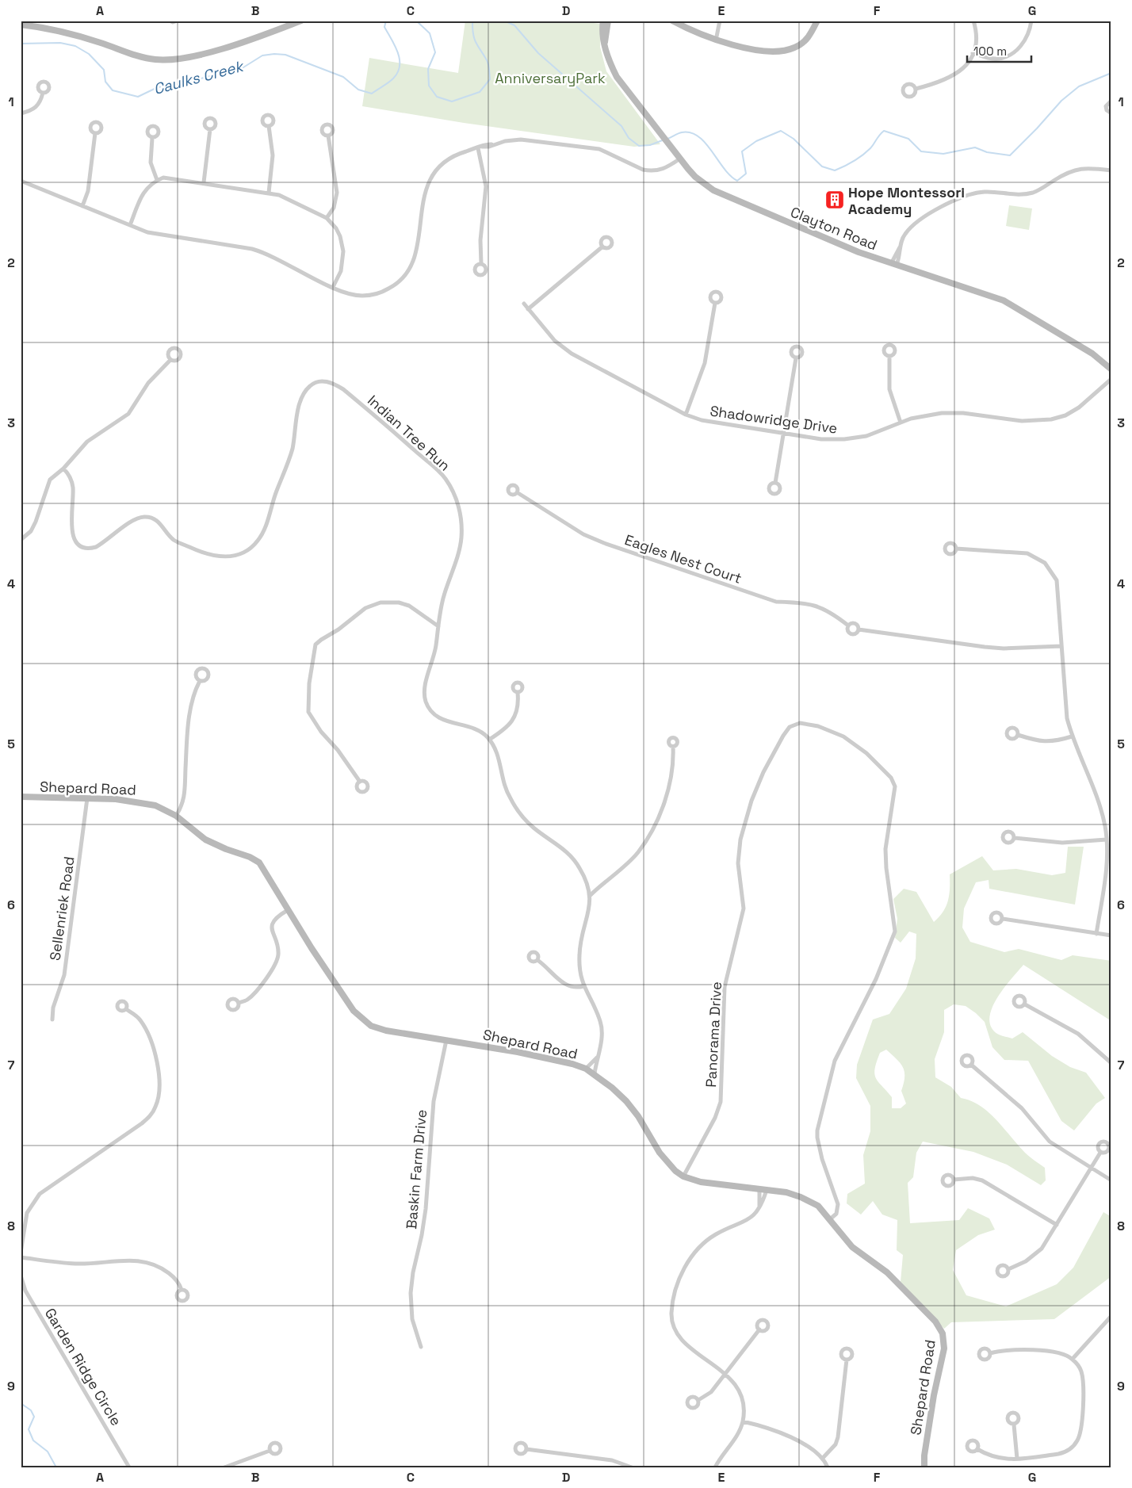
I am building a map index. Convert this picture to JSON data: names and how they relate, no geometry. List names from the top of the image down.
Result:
{
  "streets": {
    "street": [
      "Clayton Road",
      "Shadowridge Drive",
      "Indian Tree Run",
      "Eagles Nest Court",
      "Shepard Road",
      "Sellenriek Road",
      "Panorama Drive",
      "Baskin Farm Drive",
      "Garden Ridge Circle"
    ]
  },
  "crossings": [
    ["Shepard Road", "Sellenriek Road"],
    ["Shepard Road", "Panorama Drive"],
    ["Shepard Road", "Baskin Farm Drive"]
  ],
  "water": ["Caulks Creek"],
  "parks": ["AnniversaryPark"],
  "places": {
    "building": ["Hope Montessori Academy"]
  },
  "scale_bar": "100 m",
  "grid": {
    "columns": [
      "A",
      "B",
      "C",
      "D",
      "E",
      "F",
      "G"
    ],
    "rows": [
      "1",
      "2",
      "3",
      "4",
      "5",
      "6",
      "7",
      "8",
      "9"
    ]
  }
}
